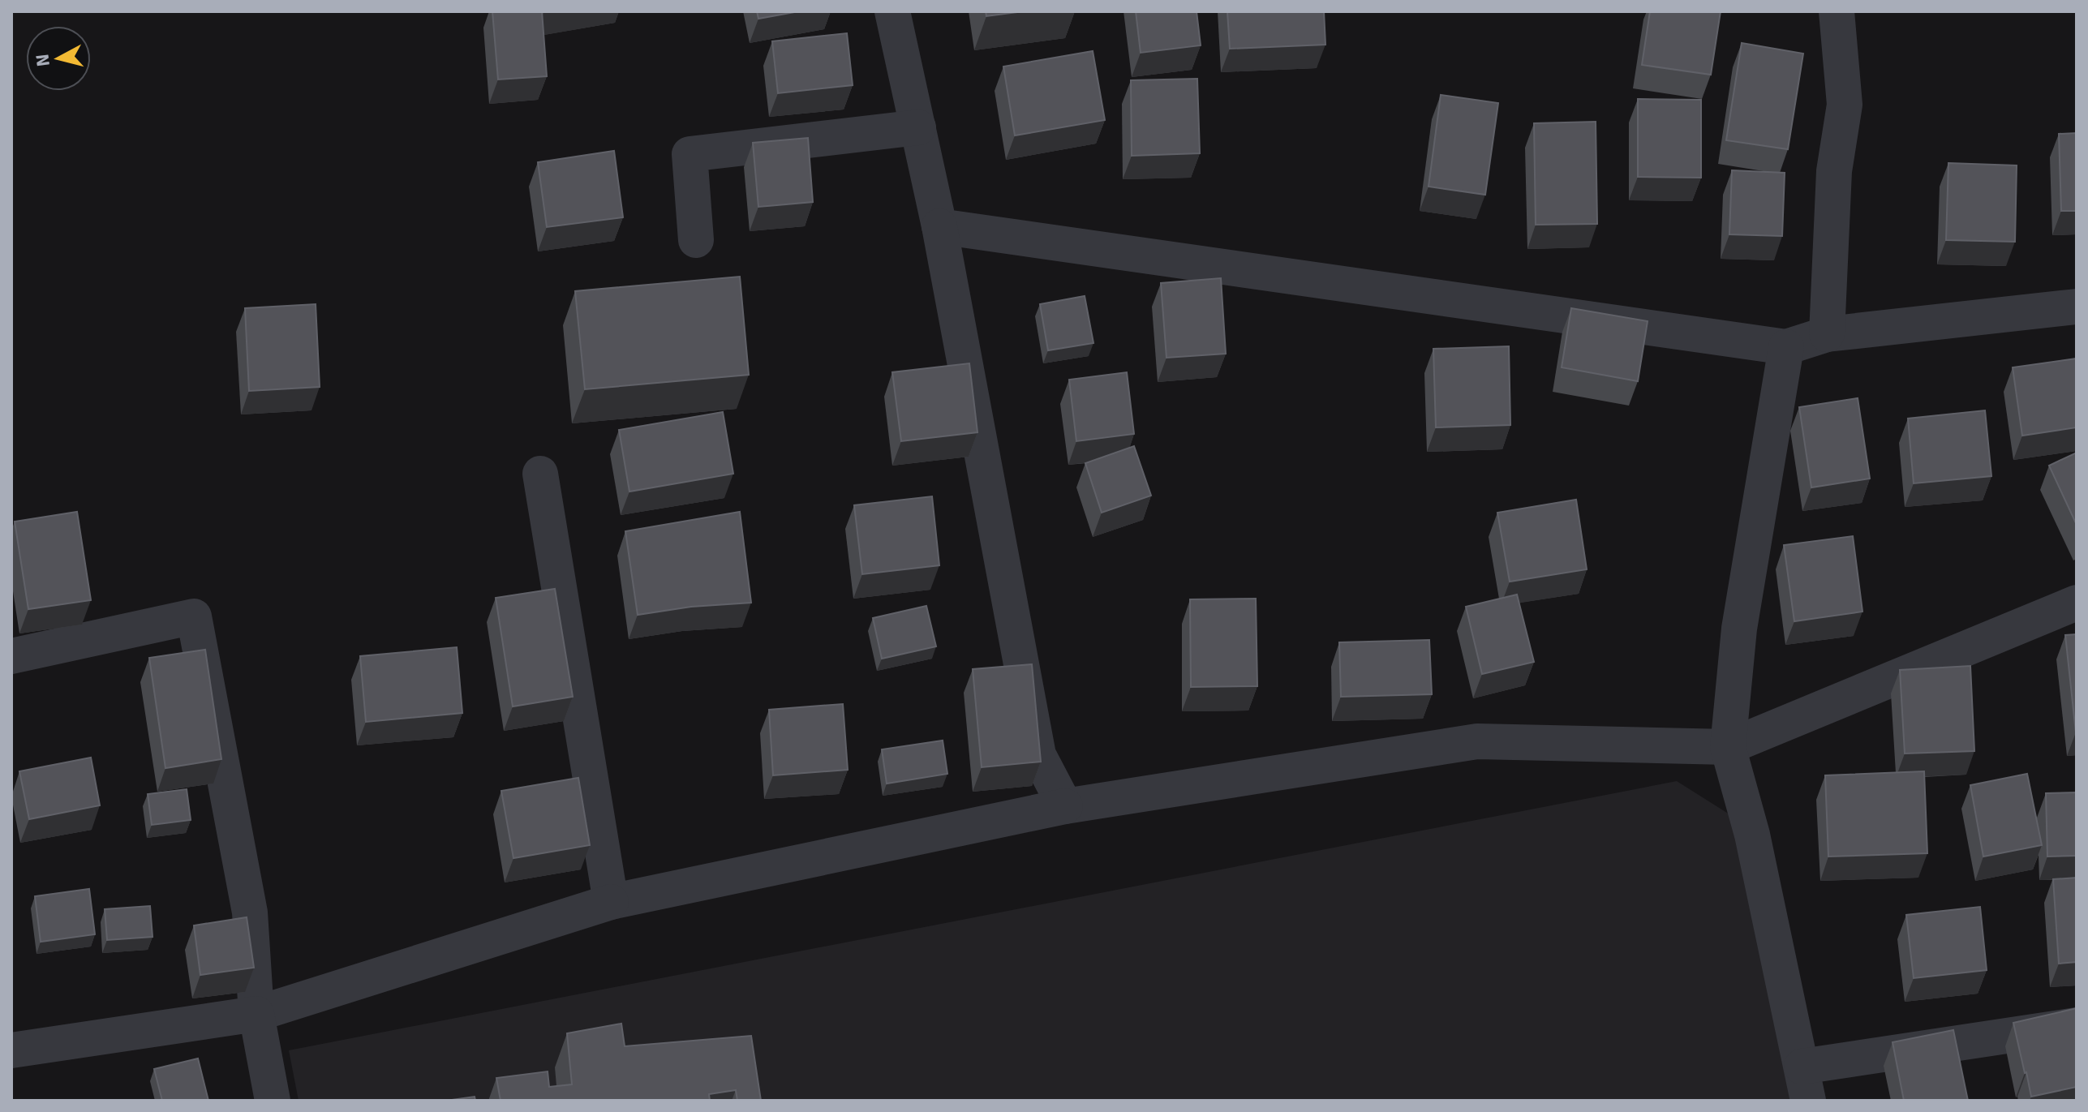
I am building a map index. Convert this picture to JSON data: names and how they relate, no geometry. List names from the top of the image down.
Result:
{
  "north": "left"
}
